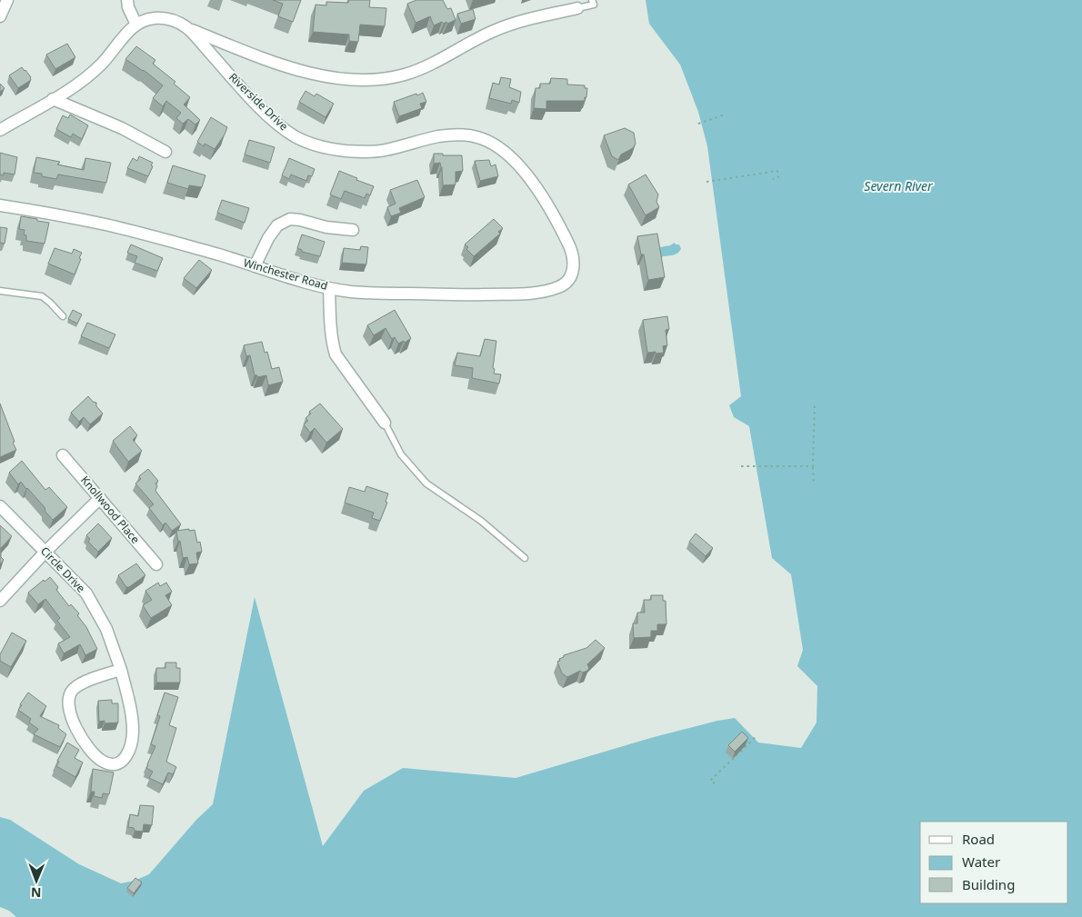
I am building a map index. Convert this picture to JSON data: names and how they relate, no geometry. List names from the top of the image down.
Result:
{
  "streets": {
    "street": [
      "Riverside Drive",
      "Winchester Road",
      "Knollwood Place",
      "Circle Drive"
    ]
  },
  "crossings": [
    ["Riverside Drive", "Winchester Road"]
  ],
  "water": ["Severn River"],
  "legend": ["Road", "Water", "Building"],
  "north": "bottom"
}
